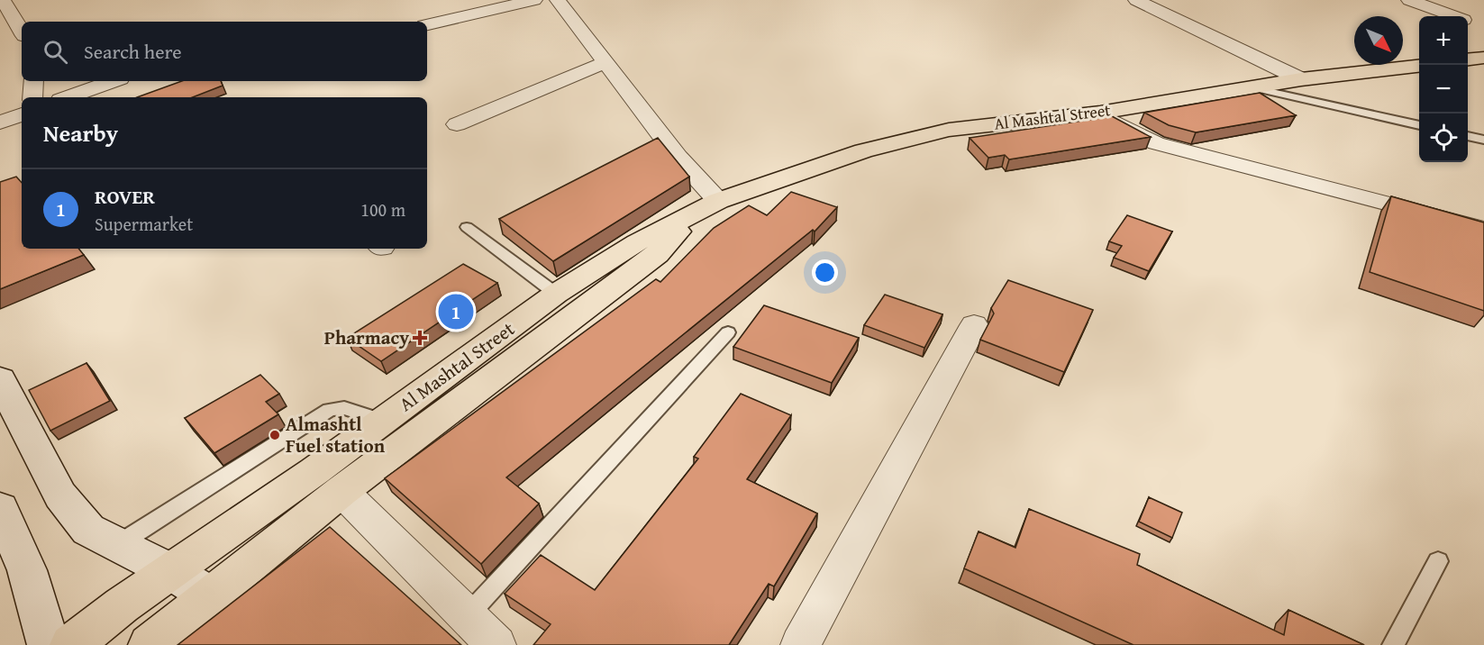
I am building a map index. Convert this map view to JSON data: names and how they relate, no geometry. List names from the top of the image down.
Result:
{
  "streets": {
    "main road": ["Al Mashtal Street"]
  },
  "places": {
    "health": ["Pharmacy"],
    "other": ["Almashtl Fuel station"]
  },
  "north": "bottom right",
  "page": {
    "map_buttons": ["+", "−"],
    "search": "Search here",
    "heading": "Nearby",
    "list": [
      {
        "mark": "1",
        "name": "ROVER",
        "note": "Supermarket",
        "value": "100 m"
      }
    ],
    "pins": "1"
  }
}
